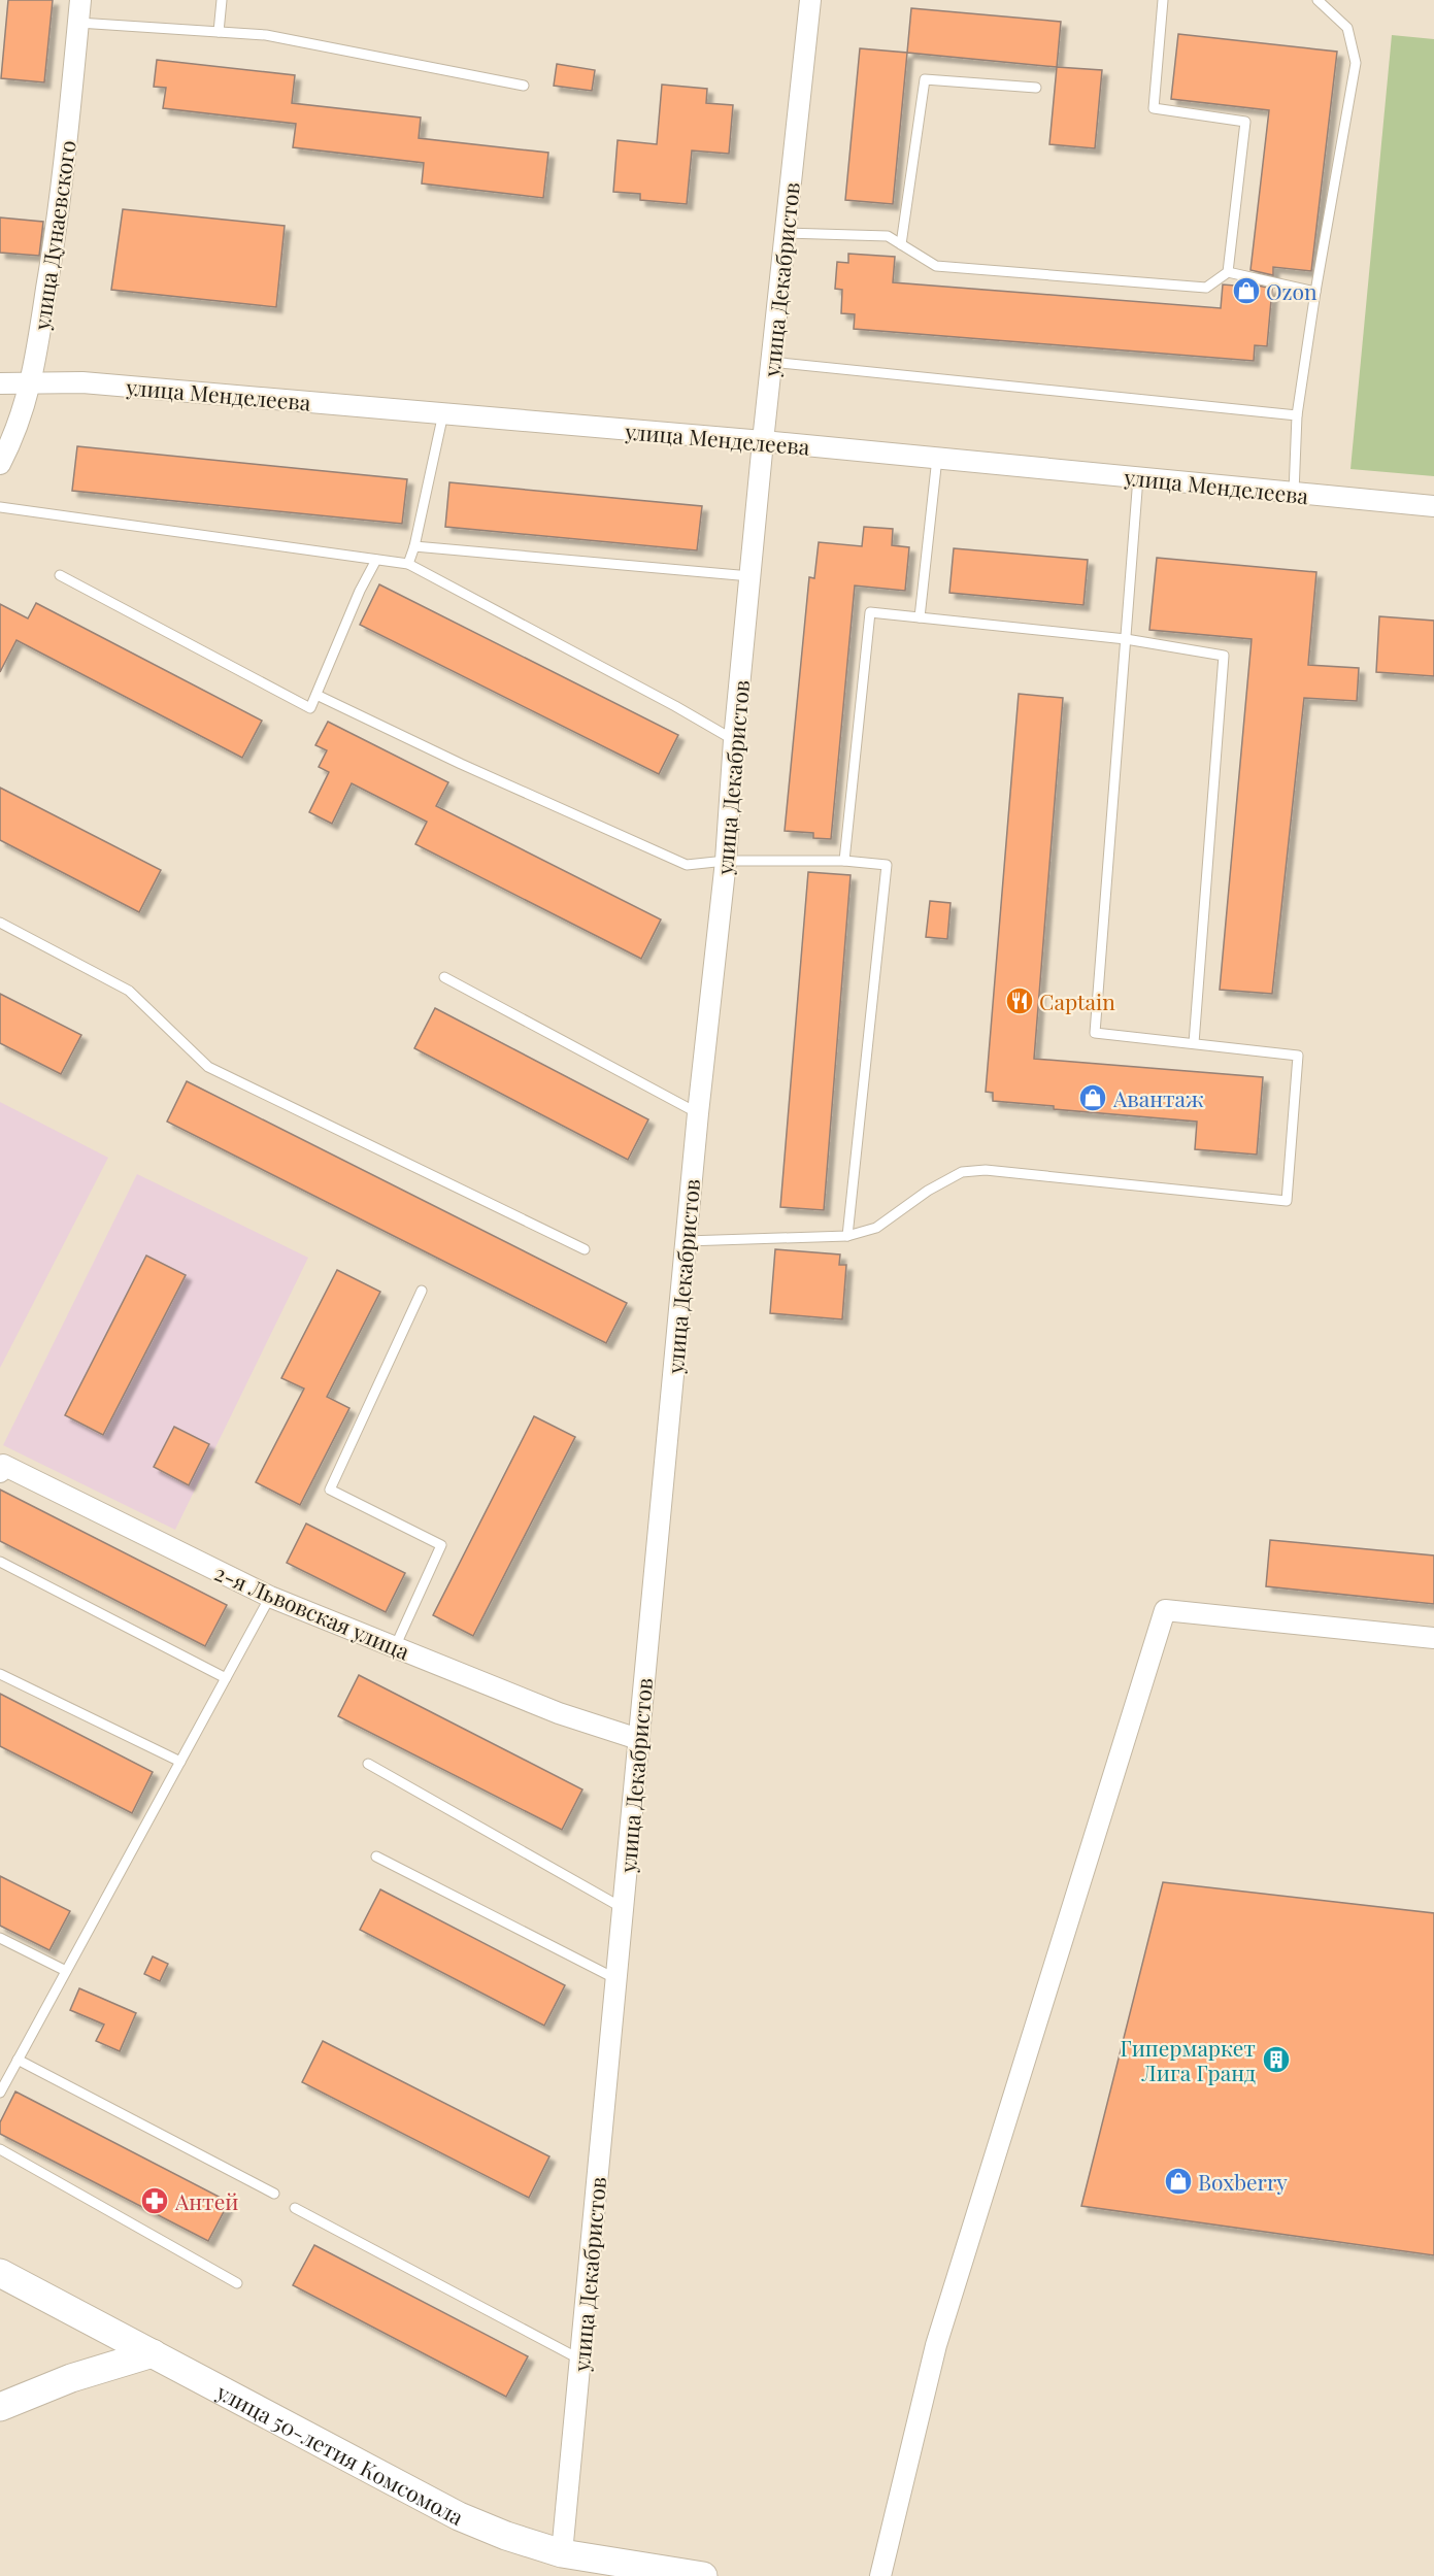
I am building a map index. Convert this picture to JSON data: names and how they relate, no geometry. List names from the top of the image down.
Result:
{
  "streets": {
    "main road": ["улица 50-летия Комсомола"],
    "street": [
      "улица Дунаевского",
      "улица Декабристов",
      "улица Менделеева",
      "2-я Львовская улица"
    ]
  },
  "crossings": [
    ["улица Дунаевского", "улица Менделеева"],
    ["улица Декабристов", "улица Менделеева"],
    ["улица Декабристов", "2-я Львовская улица"],
    ["улица Декабристов", "улица 50-летия Комсомола"]
  ],
  "places": {
    "shop": ["Ozon", "Авантаж", "Boxberry"],
    "restaurant": ["Captain"],
    "building": ["Гипермаркет Лига Гранд"],
    "pharmacy": ["Антей"]
  }
}
